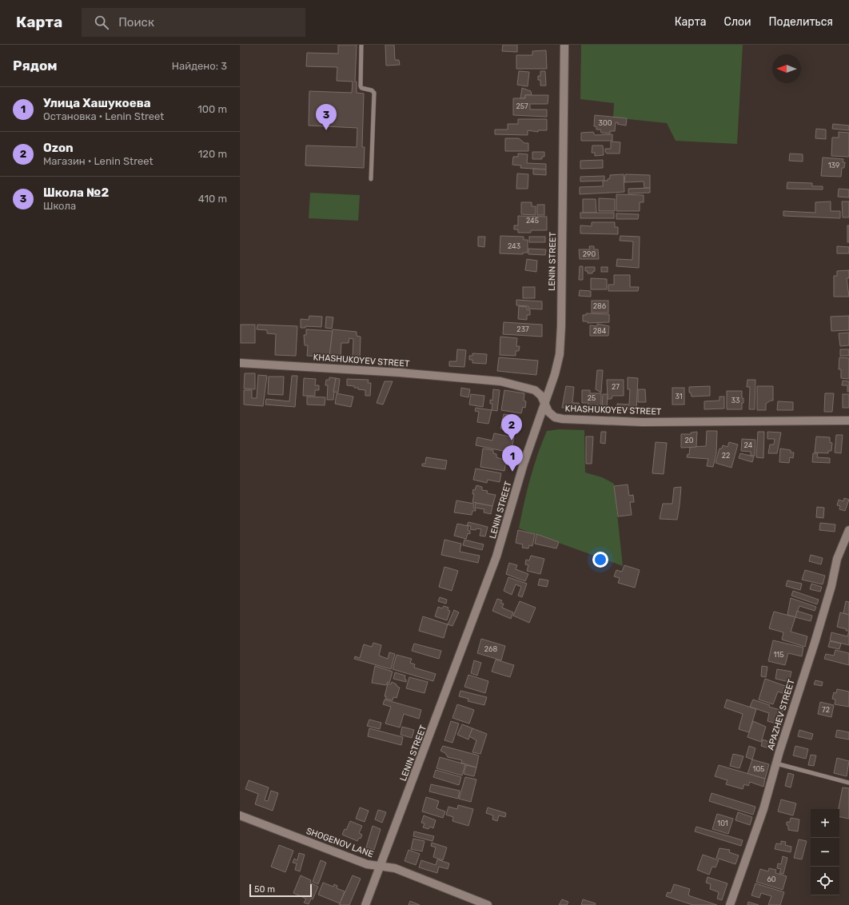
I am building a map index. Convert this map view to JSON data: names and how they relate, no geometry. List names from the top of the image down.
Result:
{
  "streets": {
    "street": [
      "LENIN STREET",
      "KHASHUKOYEV STREET",
      "APAZHEV STREET",
      "SHOGENOV LANE"
    ]
  },
  "crossings": [
    ["LENIN STREET", "KHASHUKOYEV STREET"],
    ["LENIN STREET", "SHOGENOV LANE"]
  ],
  "house_numbers": [
    "257",
    "300",
    "139",
    "245",
    "243",
    "290",
    "286",
    "237",
    "284",
    "27",
    "31",
    "25",
    "33",
    "20",
    "24",
    "22",
    "268",
    "115",
    "72",
    "105",
    "101",
    "60"
  ],
  "scale_bar": "50 m",
  "north": "left",
  "page": {
    "header": "Карта",
    "search": "Поиск",
    "nav": ["Карта", "Слои", "Поделиться"],
    "heading": ["Рядом", "Найдено: 3"],
    "list": [
      {
        "mark": "1",
        "name": "Улица Хашукоева",
        "note": "Остановка · Lenin Street",
        "value": "100 m"
      },
      {
        "mark": "2",
        "name": "Ozon",
        "note": "Магазин · Lenin Street",
        "value": "120 m"
      },
      {
        "mark": "3",
        "name": "Школа №2",
        "note": "Школа",
        "value": "410 m"
      }
    ],
    "pins": ["3", "2", "1"],
    "map_buttons": ["+", "−"],
    "scale": "50 m"
  }
}
